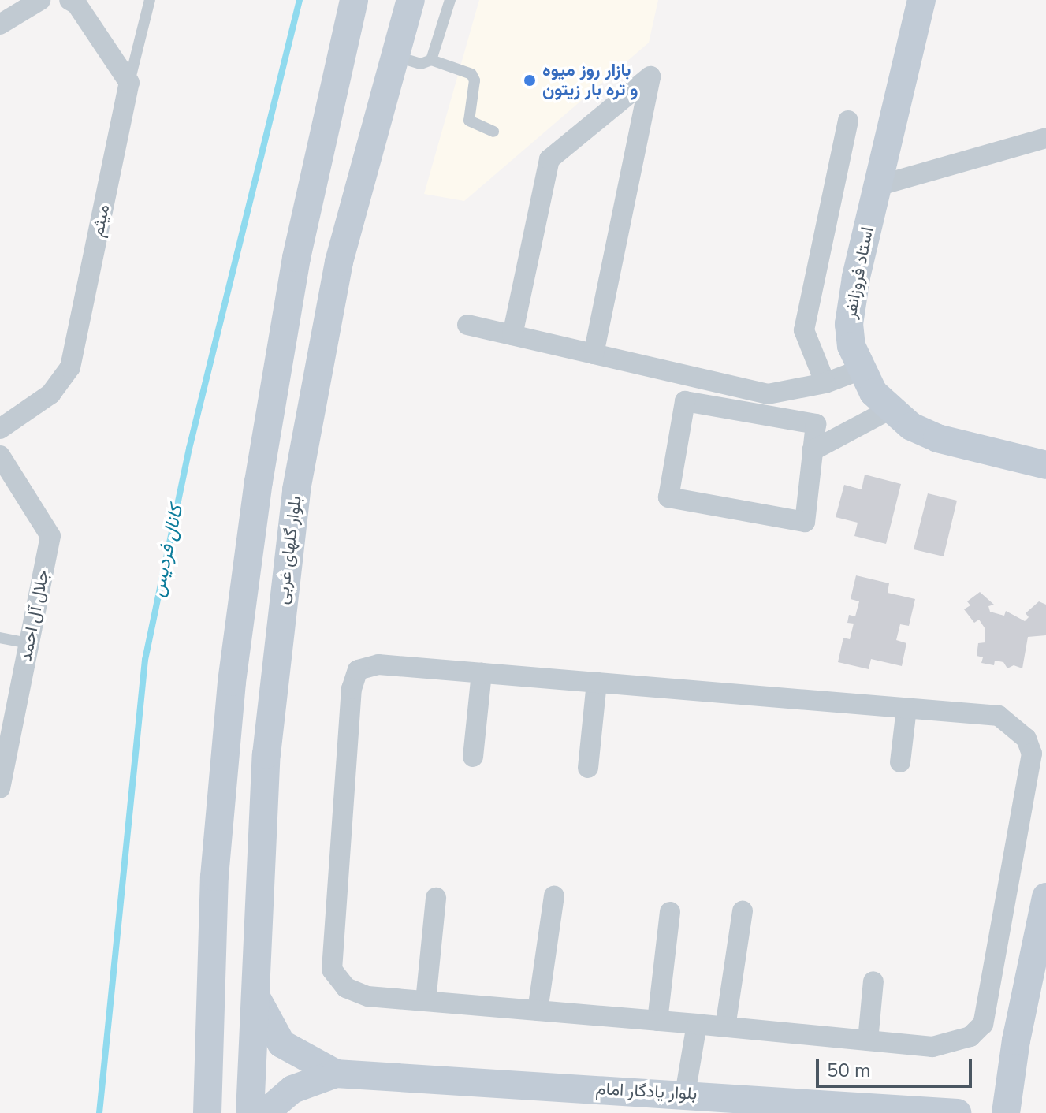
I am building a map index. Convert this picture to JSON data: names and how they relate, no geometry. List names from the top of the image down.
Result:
{
  "streets": {
    "main road": ["استاد فروزانفر", "بلوار گلهای غربی", "بلوار یادگار امام"],
    "street": ["میثم", "جلال آل احمد"]
  },
  "water": ["کانال فردیس"],
  "places": ["بازار روز میوه و تره بار زیتون"],
  "scale_bar": "50 m"
}
